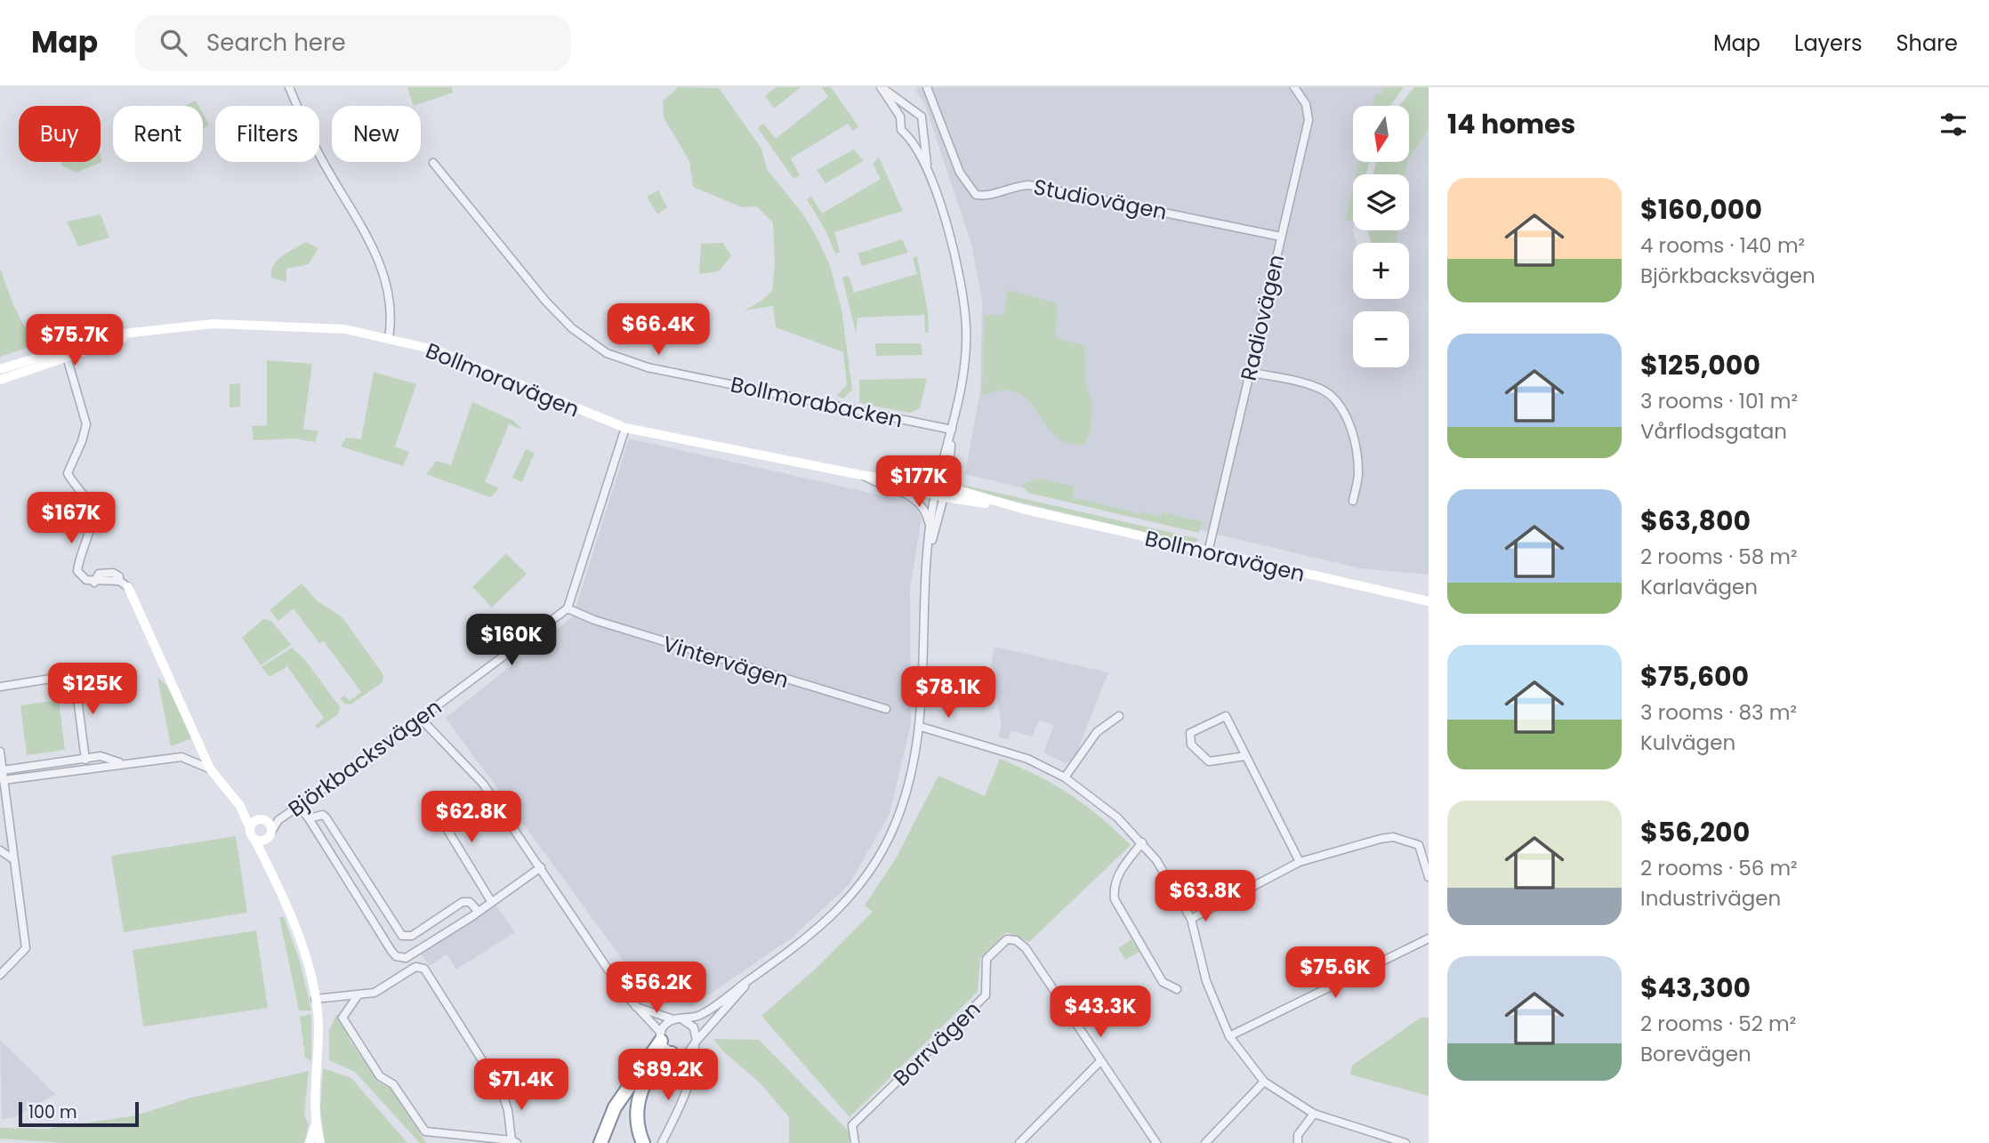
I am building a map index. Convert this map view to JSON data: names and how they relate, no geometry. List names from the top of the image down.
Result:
{
  "streets": {
    "street": [
      "Studiovägen",
      "Radiovägen",
      "Bollmoravägen",
      "Bollmorabacken",
      "Vintervägen",
      "Björkbacksvägen",
      "Borrvägen"
    ]
  },
  "crossings": [
    ["Studiovägen", "Radiovägen"],
    ["Radiovägen", "Bollmoravägen"],
    ["Vintervägen", "Björkbacksvägen"]
  ],
  "scale_bar": "100 m",
  "north": "bottom",
  "page": {
    "header": "Map",
    "search": "Search here",
    "nav": ["Map", "Layers", "Share"],
    "heading": "14 homes",
    "map_buttons": ["+", "−"],
    "chip": [
      "Buy",
      "Rent",
      "Filters",
      "New"
    ],
    "list": [
      {
        "name": "$160,000",
        "note": "4 rooms · 140 m² · Björkbacksvägen"
      },
      {
        "name": "$125,000",
        "note": "3 rooms · 101 m² · Vårflodsgatan"
      },
      {
        "name": "$63,800",
        "note": "2 rooms · 58 m² · Karlavägen"
      },
      {
        "name": "$75,600",
        "note": "3 rooms · 83 m² · Kulvägen"
      },
      {
        "name": "$56,200",
        "note": "2 rooms · 56 m² · Industrivägen"
      },
      {
        "name": "$43,300",
        "note": "2 rooms · 52 m² · Borevägen"
      }
    ],
    "price": [
      "$66.4K",
      "$75.7K",
      "$177K",
      "$167K",
      "$160K",
      "$125K",
      "$78.1K",
      "$62.8K",
      "$63.8K",
      "$75.6K",
      "$56.2K",
      "$43.3K",
      "$89.2K",
      "$71.4K"
    ],
    "scale": "100 m"
  }
}
